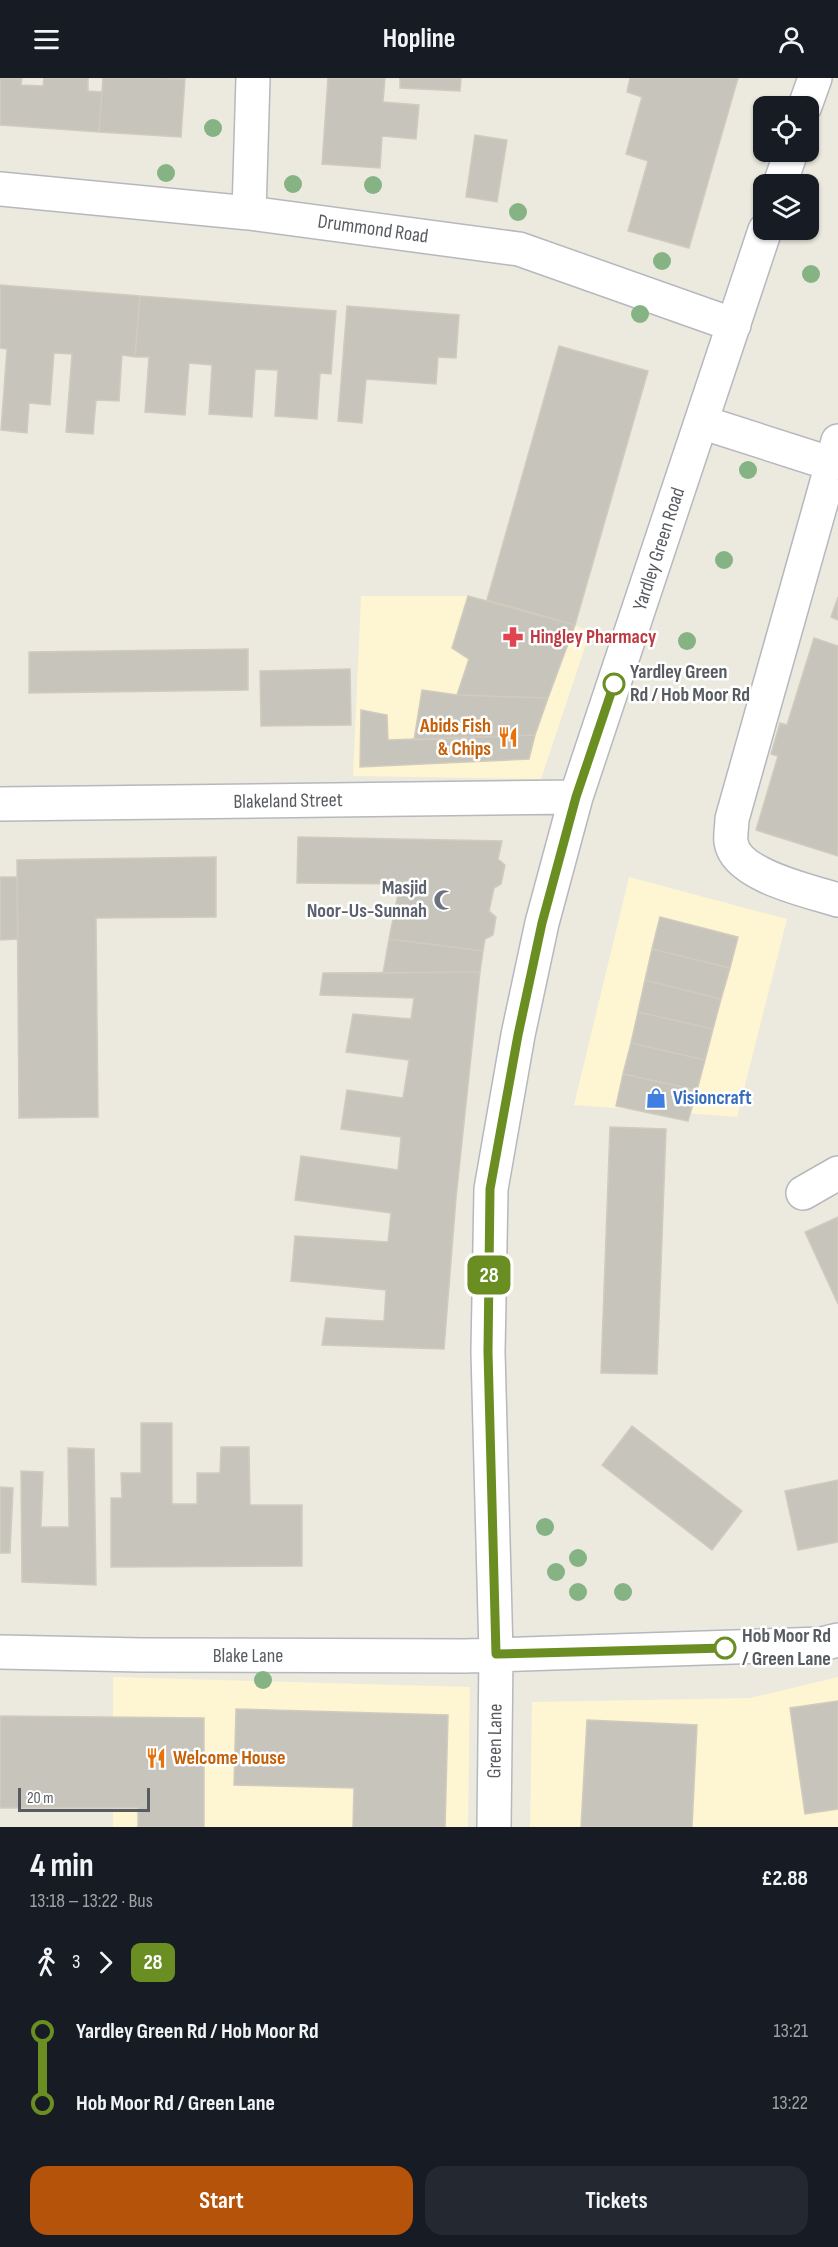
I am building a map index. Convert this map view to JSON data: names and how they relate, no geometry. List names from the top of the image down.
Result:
{
  "streets": {
    "street": [
      "Drummond Road",
      "Yardley Green Road",
      "Blakeland Street",
      "Blake Lane",
      "Green Lane"
    ]
  },
  "crossings": [
    ["Drummond Road", "Yardley Green Road"],
    ["Yardley Green Road", "Blakeland Street"],
    ["Yardley Green Road", "Blake Lane"],
    ["Yardley Green Road", "Green Lane"],
    ["Blake Lane", "Green Lane"]
  ],
  "places": {
    "pharmacy": ["Hingley Pharmacy"],
    "other": ["Yardley Green Rd / Hob Moor Rd", "Hob Moor Rd / Green Lane"],
    "restaurant": ["Abids Fish & Chips", "Welcome House"],
    "mosque": ["Masjid Noor-Us-Sunnah"],
    "shop": ["Visioncraft"]
  },
  "lines": ["bus line 28"],
  "scale_bar": "20 m",
  "page": {
    "header": "Hopline",
    "on_map": "28",
    "scale": "20 m",
    "heading": ["4 min", "13:18 – 13:22 · Bus", "£2.88"],
    "legs": ["3", "28"],
    "list": [
      {
        "name": "Yardley Green Rd / Hob Moor Rd",
        "value": "13:21"
      },
      {
        "name": "Hob Moor Rd / Green Lane",
        "value": "13:22"
      }
    ],
    "buttons": ["Start", "Tickets"]
  }
}
